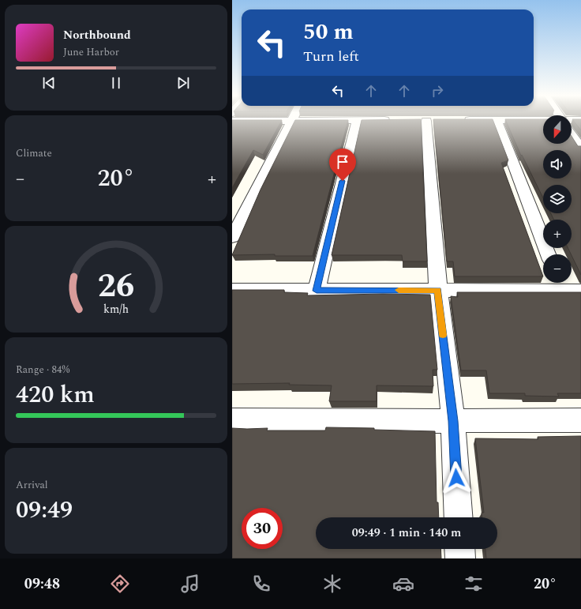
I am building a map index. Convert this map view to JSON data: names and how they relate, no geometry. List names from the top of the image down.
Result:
{
  "north": "bottom",
  "page": {
    "turn": ["50 m", "Turn left"],
    "song": ["Northbound", "June Harbor"],
    "tile": [
      "Climate",
      ["Range · 84%", "420 km"],
      ["Arrival", "09:49"]
    ],
    "map_buttons": ["+", "−"],
    "heat": ["−", "20°", "+"],
    "limit": "30",
    "trip": "09:49 · 1 min · 140 m",
    "tabs": ["09:48", "20°"],
    "gauge": ["26", "km/h"]
  }
}
